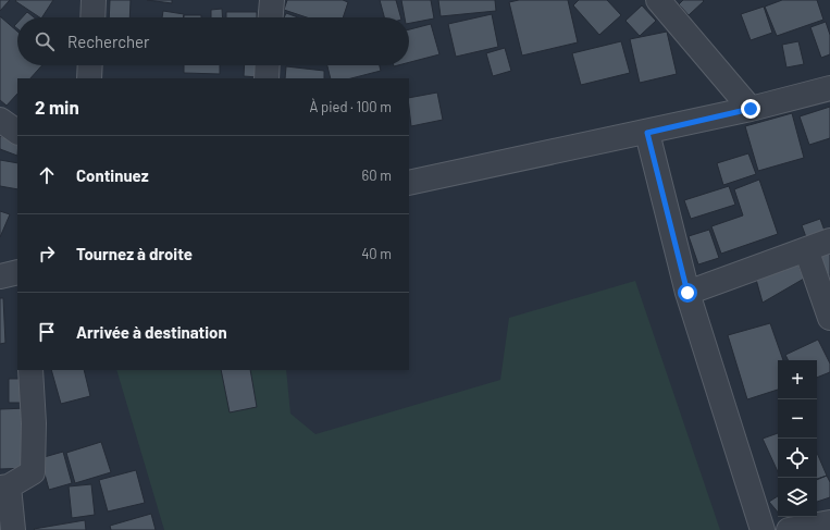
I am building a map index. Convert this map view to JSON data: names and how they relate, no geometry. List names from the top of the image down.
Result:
{
  "page": {
    "search": "Rechercher",
    "heading": ["2 min", "À pied · 100 m"],
    "list": [
      ["Continuez", "60 m"],
      ["Tournez à droite", "40 m"],
      "Arrivée à destination"
    ],
    "map_buttons": ["+", "−"]
  }
}
